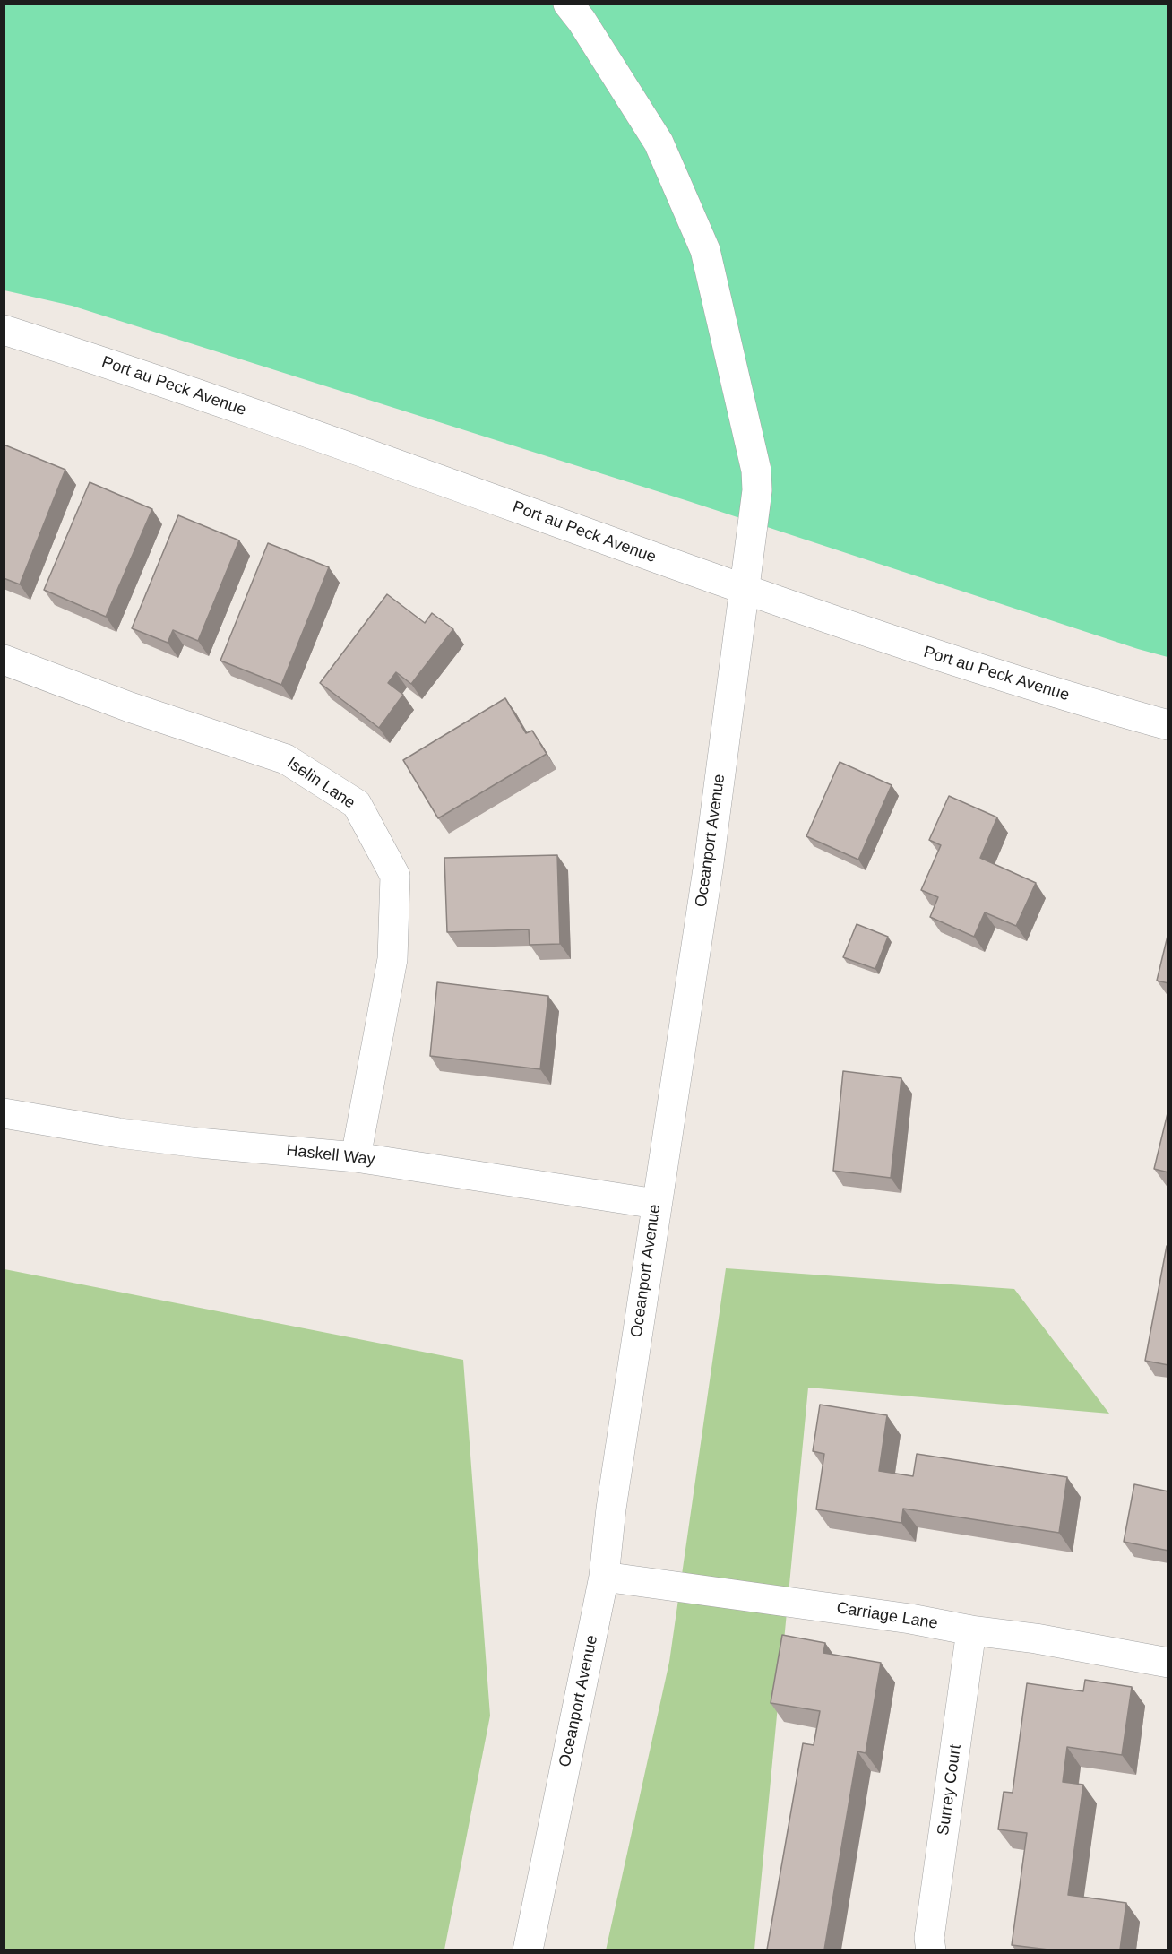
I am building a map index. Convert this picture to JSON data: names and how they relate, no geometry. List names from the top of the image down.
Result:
{
  "streets": {
    "street": [
      "Port au Peck Avenue",
      "Iselin Lane",
      "Oceanport Avenue",
      "Haskell Way",
      "Carriage Lane",
      "Surrey Court"
    ]
  },
  "crossings": [
    ["Port au Peck Avenue", "Oceanport Avenue"],
    ["Iselin Lane", "Haskell Way"],
    ["Oceanport Avenue", "Haskell Way"],
    ["Oceanport Avenue", "Carriage Lane"],
    ["Carriage Lane", "Surrey Court"]
  ]
}
